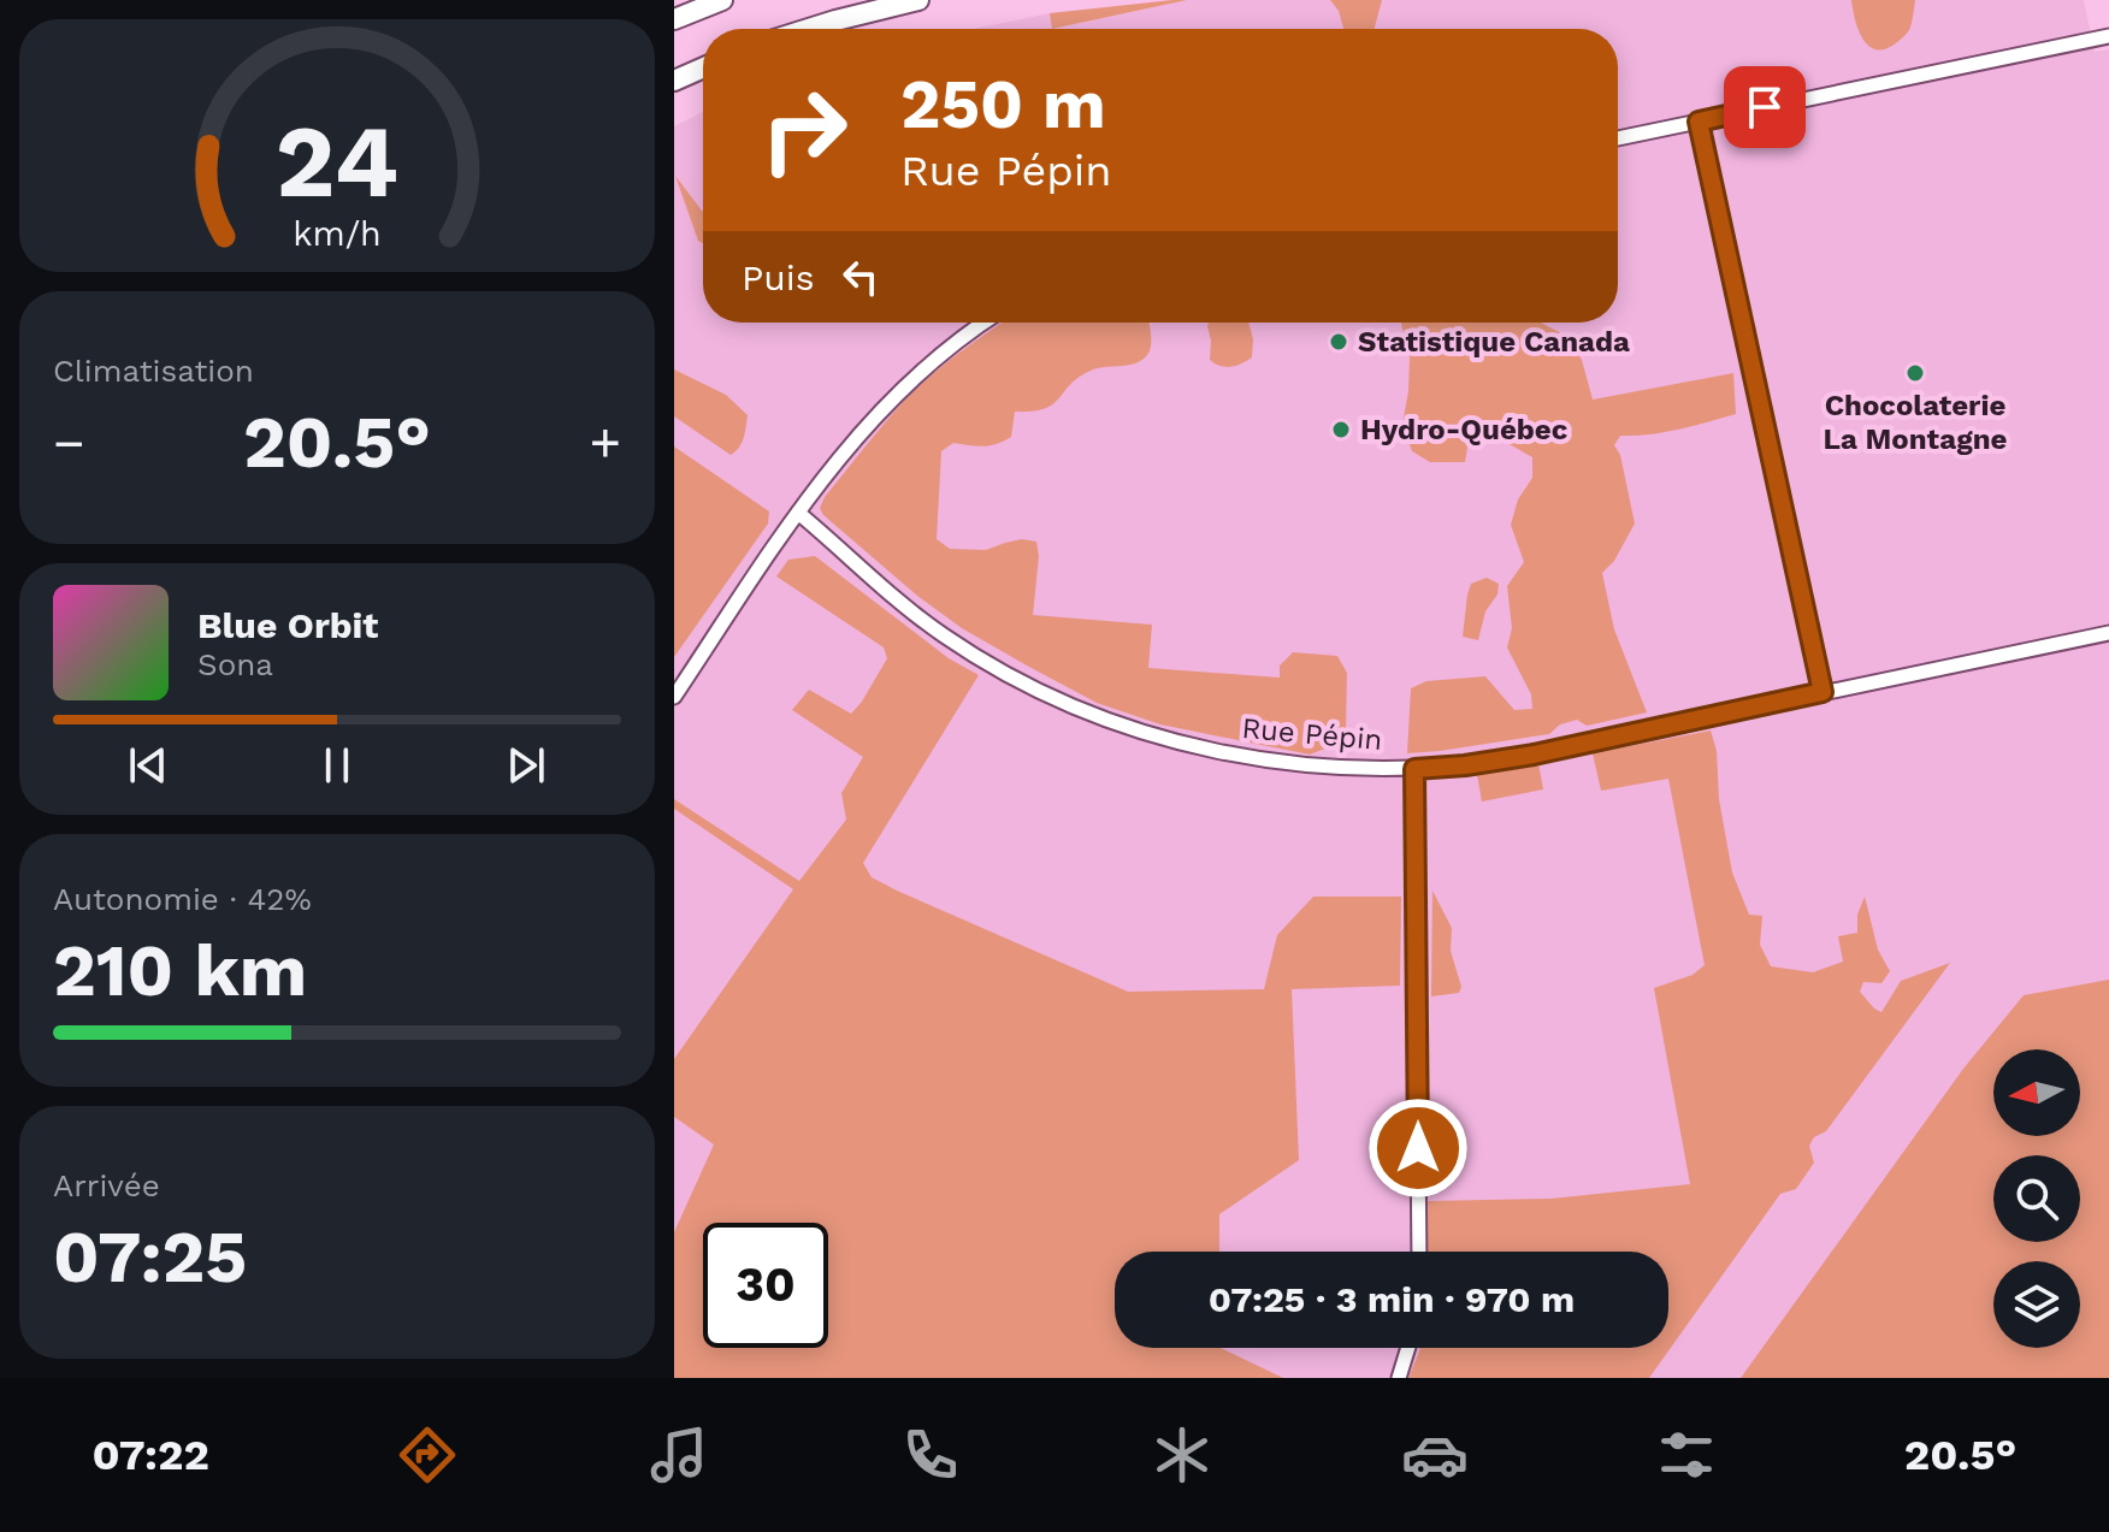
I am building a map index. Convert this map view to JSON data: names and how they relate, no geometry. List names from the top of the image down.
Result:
{
  "streets": {
    "street": ["Rue Pépin"]
  },
  "places": ["Statistique Canada", "Chocolaterie La Montagne", "Hydro-Québec"],
  "north": "left",
  "page": {
    "turn": ["250 m", "Rue Pépin"],
    "then": "Puis",
    "tile": [
      "Climatisation",
      ["Autonomie · 42%", "210 km"],
      ["Arrivée", "07:25"]
    ],
    "heat": ["−", "20.5°", "+"],
    "song": ["Blue Orbit", "Sona"],
    "limit": "30",
    "trip": "07:25 · 3 min · 970 m",
    "tabs": ["07:22", "20.5°"],
    "gauge": ["24", "km/h"]
  }
}
